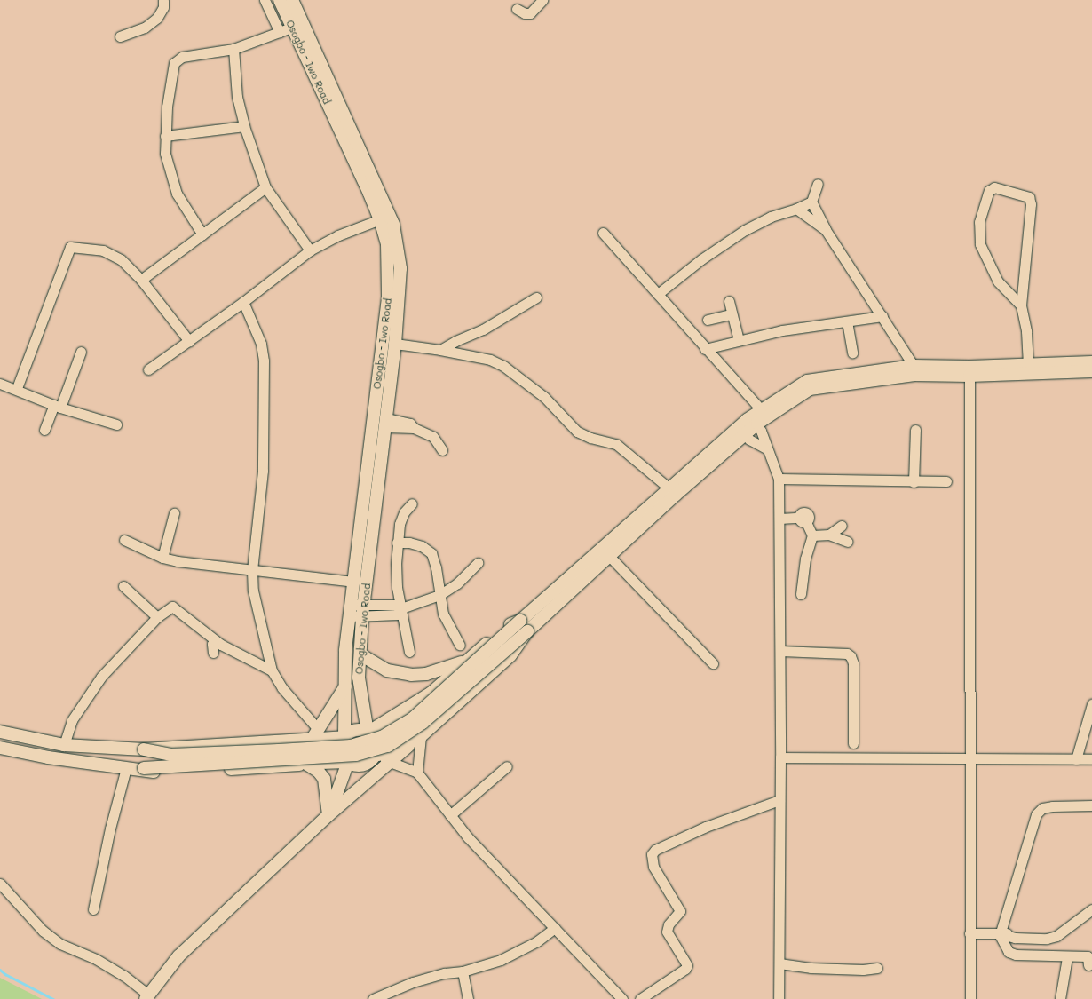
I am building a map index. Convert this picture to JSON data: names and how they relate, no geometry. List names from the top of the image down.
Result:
{
  "streets": {
    "main road": ["Osogbo - Iwo Road"]
  }
}
